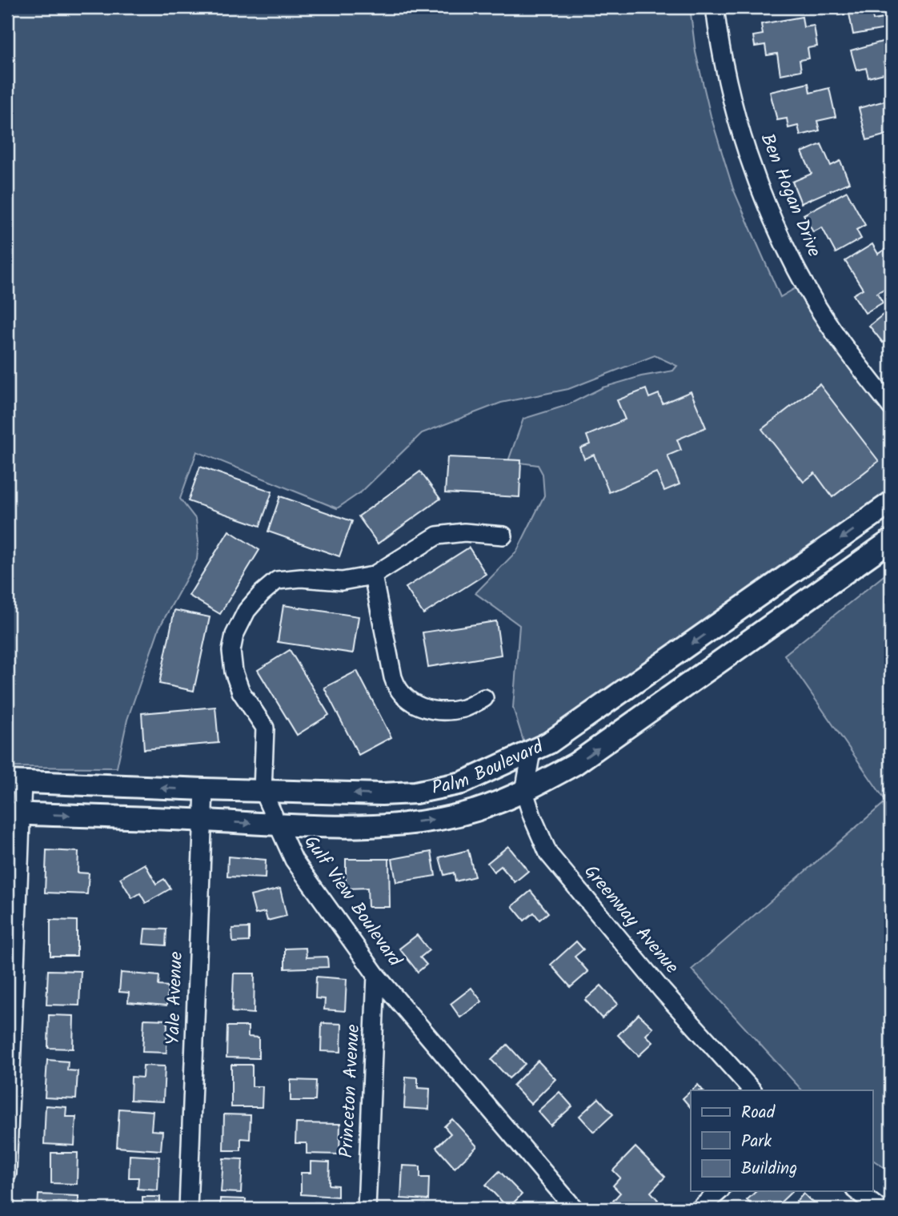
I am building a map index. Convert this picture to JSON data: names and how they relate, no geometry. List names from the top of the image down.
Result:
{
  "streets": {
    "street": [
      "Ben Hogan Drive",
      "Palm Boulevard",
      "Gulf View Boulevard",
      "Greenway Avenue",
      "Yale Avenue",
      "Princeton Avenue"
    ]
  },
  "crossings": [
    ["Palm Boulevard", "Gulf View Boulevard"],
    ["Palm Boulevard", "Greenway Avenue"],
    ["Palm Boulevard", "Yale Avenue"],
    ["Gulf View Boulevard", "Princeton Avenue"]
  ],
  "legend": ["Road", "Park", "Building"]
}
